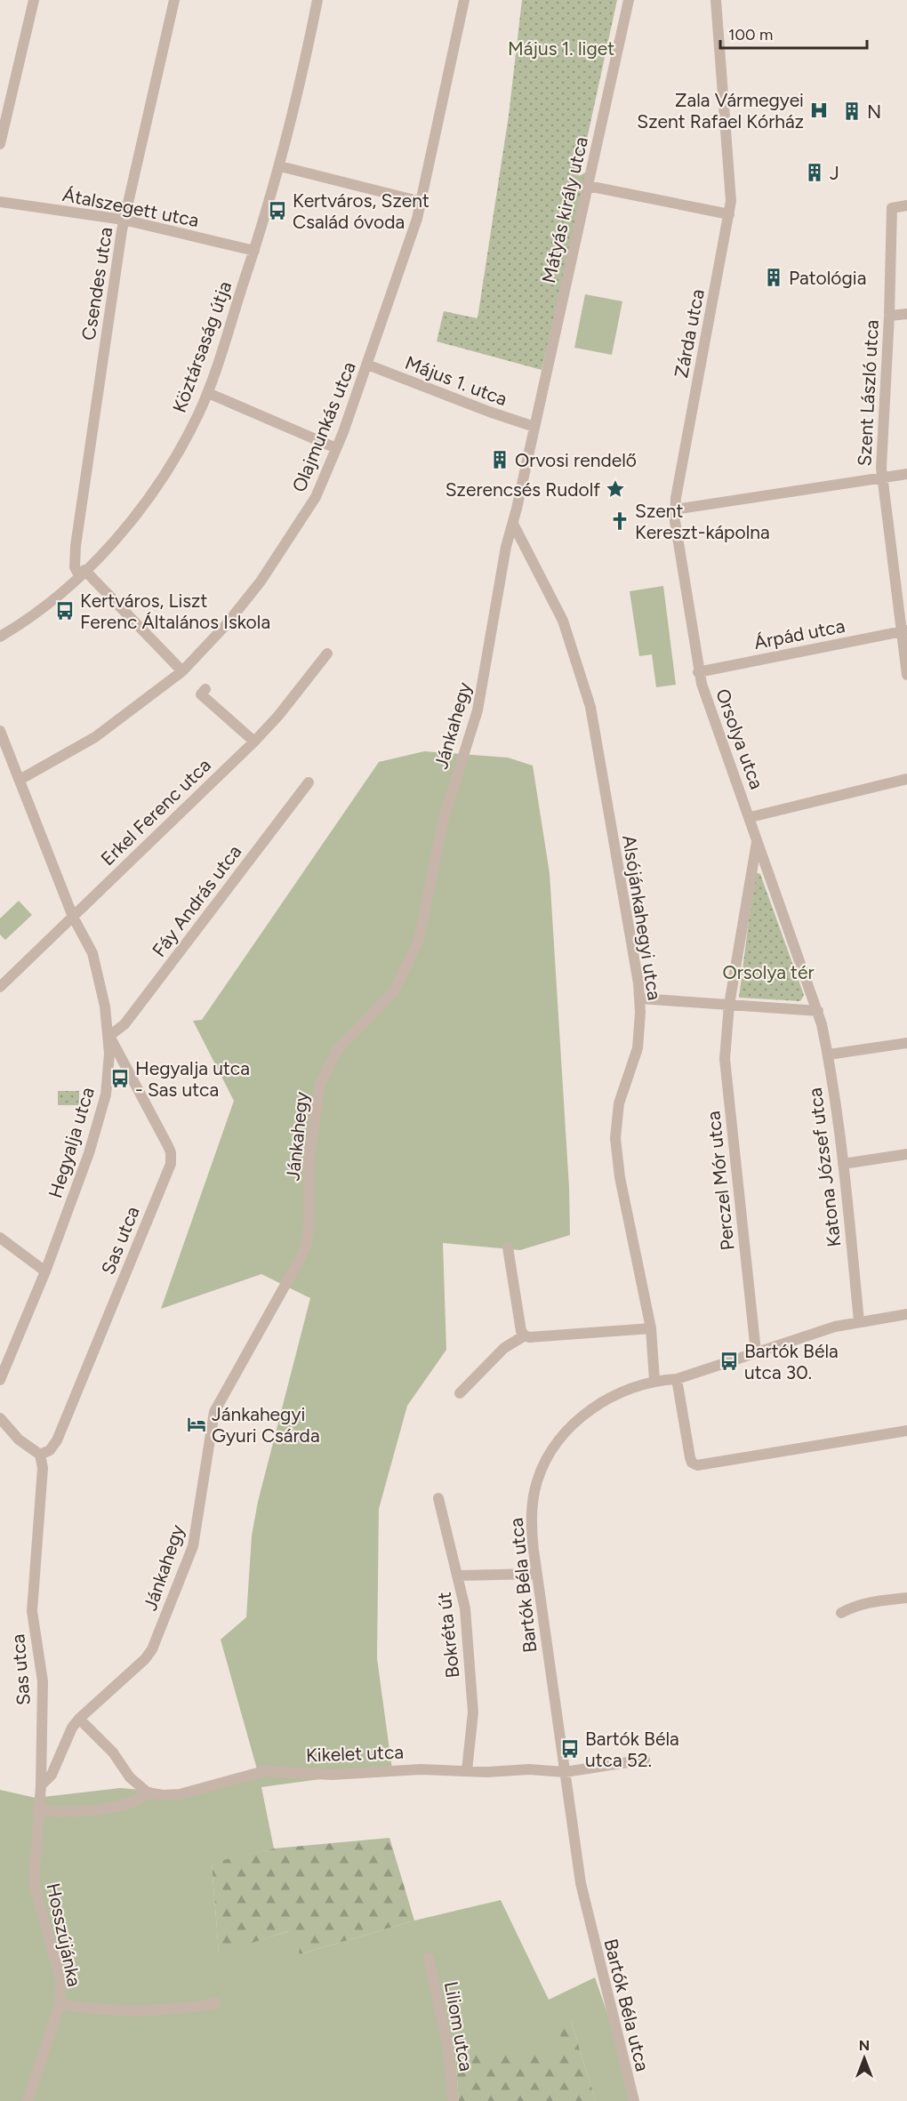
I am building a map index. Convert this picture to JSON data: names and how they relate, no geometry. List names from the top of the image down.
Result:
{
  "streets": {
    "street": [
      "Átalszegett utca",
      "Mátyás király utca",
      "Csendes utca",
      "Zárda utca",
      "Köztársaság útja",
      "Május 1. utca",
      "Szent László utca",
      "Olajmunkás utca",
      "Árpád utca",
      "Jánkahegy",
      "Orsolya utca",
      "Erkel Ferenc utca",
      "Fáy András utca",
      "Alsójánkahegyi utca",
      "Hegyalja utca",
      "Katona József utca",
      "Perczel Mór utca",
      "Sas utca",
      "Bartók Béla utca",
      "Bokréta út",
      "Kikelet utca",
      "Hosszújánka",
      "Liliom utca"
    ]
  },
  "crossings": [
    ["Átalszegett utca", "Csendes utca"],
    ["Átalszegett utca", "Köztársaság útja"],
    ["Mátyás király utca", "Május 1. utca"],
    ["Mátyás király utca", "Jánkahegy"],
    ["Mátyás király utca", "Alsójánkahegyi utca"],
    ["Csendes utca", "Köztársaság útja"],
    ["Zárda utca", "Árpád utca"],
    ["Zárda utca", "Orsolya utca"],
    ["Május 1. utca", "Olajmunkás utca"],
    ["Szent László utca", "Árpád utca"],
    ["Olajmunkás utca", "Hegyalja utca"],
    ["Árpád utca", "Orsolya utca"],
    ["Jánkahegy", "Alsójánkahegyi utca"],
    ["Jánkahegy", "Hosszújánka"],
    ["Erkel Ferenc utca", "Hegyalja utca"],
    ["Fáy András utca", "Hegyalja utca"],
    ["Fáy András utca", "Sas utca"],
    ["Alsójánkahegyi utca", "Bartók Béla utca"],
    ["Hegyalja utca", "Sas utca"],
    ["Katona József utca", "Bartók Béla utca"],
    ["Perczel Mór utca", "Bartók Béla utca"],
    ["Sas utca", "Hosszújánka"],
    ["Bartók Béla utca", "Kikelet utca"],
    ["Bokréta út", "Kikelet utca"],
    ["Kikelet utca", "Hosszújánka"]
  ],
  "parks": ["Május 1. liget", "Orsolya tér"],
  "places": {
    "hospital": ["Zala Vármegyei Szent Rafael Kórház"],
    "building": [
      "N",
      "J",
      "Patológia",
      "Orvosi rendelő"
    ],
    "bus stop": [
      "Kertváros, Szent Család óvoda",
      "Kertváros, Liszt Ferenc Általános Iskola",
      "Hegyalja utca - Sas utca",
      "Bartók Béla utca 30.",
      "Bartók Béla utca 52."
    ],
    "place": ["Szerencsés Rudolf"],
    "church": ["Szent Kereszt-kápolna"],
    "hotel": ["Jánkahegyi Gyuri Csárda"]
  },
  "scale_bar": "100 m",
  "north": "top"
}
